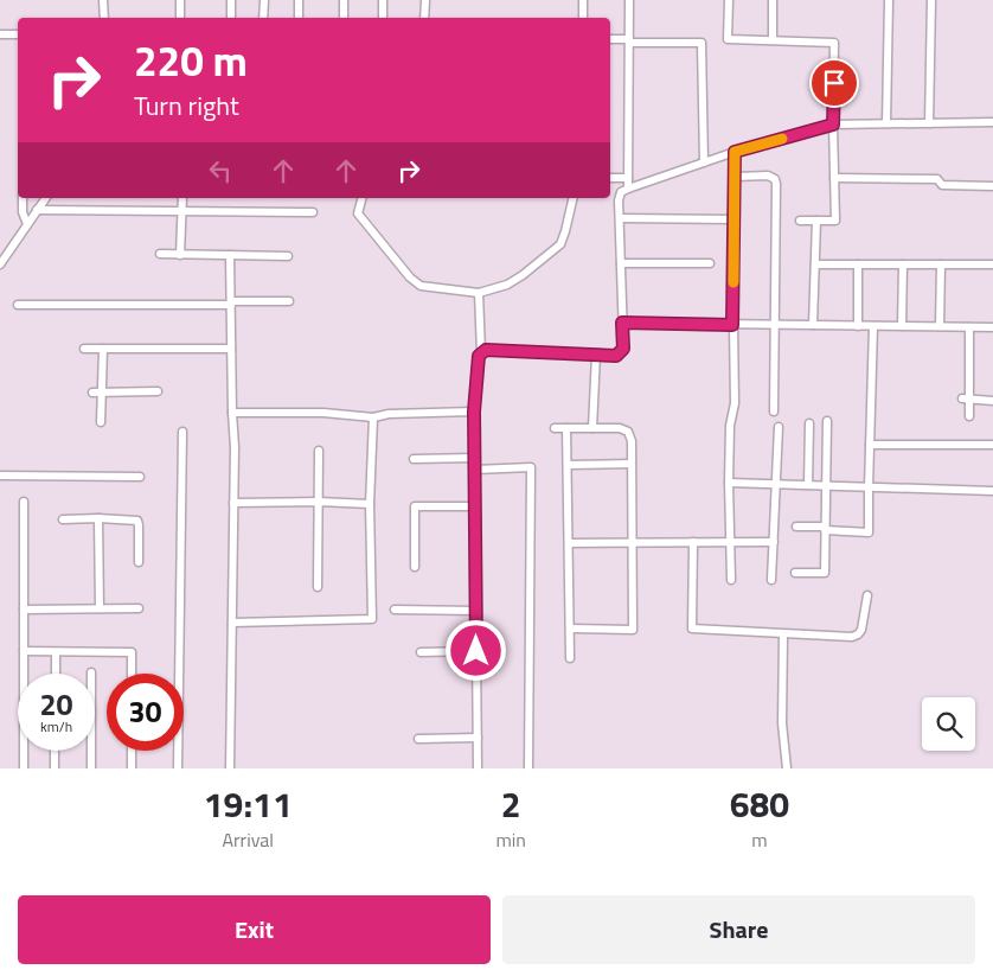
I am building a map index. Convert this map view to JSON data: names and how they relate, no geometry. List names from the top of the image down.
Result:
{
  "page": {
    "turn": ["220 m", "Turn right"],
    "speed": "20 km/h",
    "limit": "30",
    "eta": [
      "19:11",
      "Arrival",
      "2",
      "min",
      "680",
      "m"
    ],
    "buttons": ["Exit", "Share"]
  }
}
